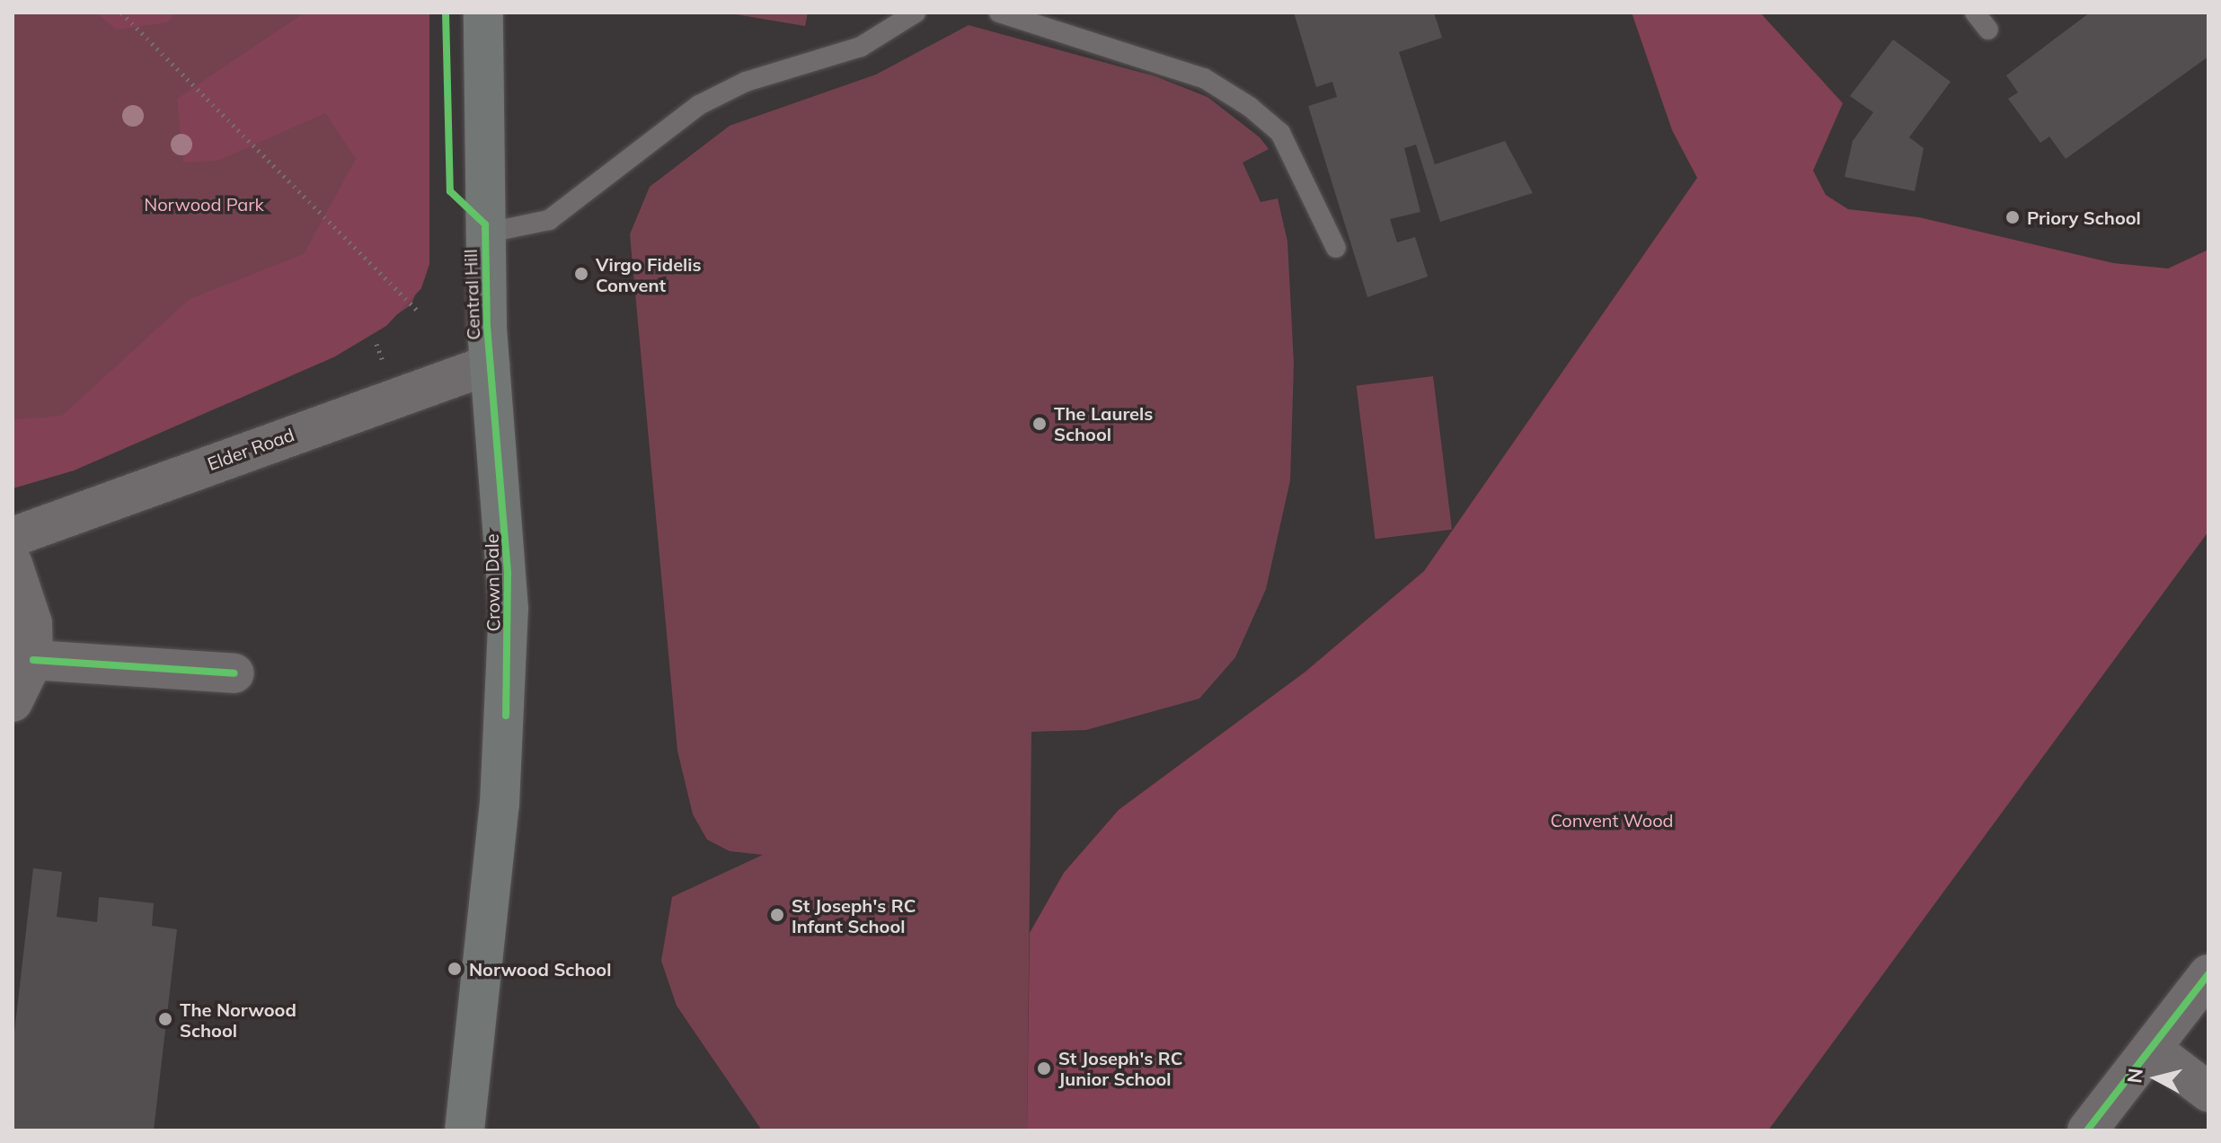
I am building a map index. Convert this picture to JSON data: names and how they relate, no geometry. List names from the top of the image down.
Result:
{
  "streets": {
    "main road": ["Central Hill", "Crown Dale"],
    "street": ["Elder Road"]
  },
  "crossings": [
    ["Central Hill", "Elder Road"],
    ["Central Hill", "Crown Dale"],
    ["Elder Road", "Crown Dale"]
  ],
  "parks": ["Norwood Park", "Convent Wood"],
  "places": [
    "Priory School",
    "Virgo Fidelis Convent",
    "The Laurels School",
    "St Joseph's RC Infant School",
    "Norwood School",
    "The Norwood School",
    "St Joseph's RC Junior School"
  ],
  "north": "left"
}
